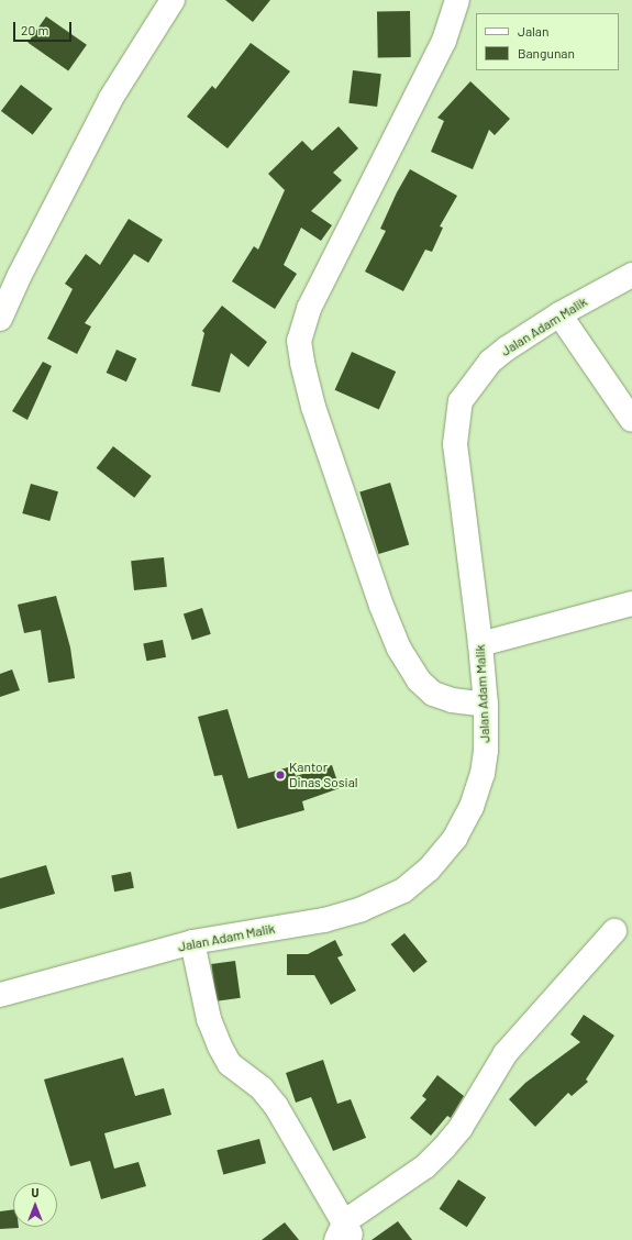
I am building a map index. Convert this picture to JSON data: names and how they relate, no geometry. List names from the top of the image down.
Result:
{
  "streets": {
    "main road": ["Jalan Adam Malik"]
  },
  "places": ["Kantor Dinas Sosial"],
  "legend": ["Jalan", "Bangunan"],
  "scale_bar": "20 m",
  "north": "top"
}
